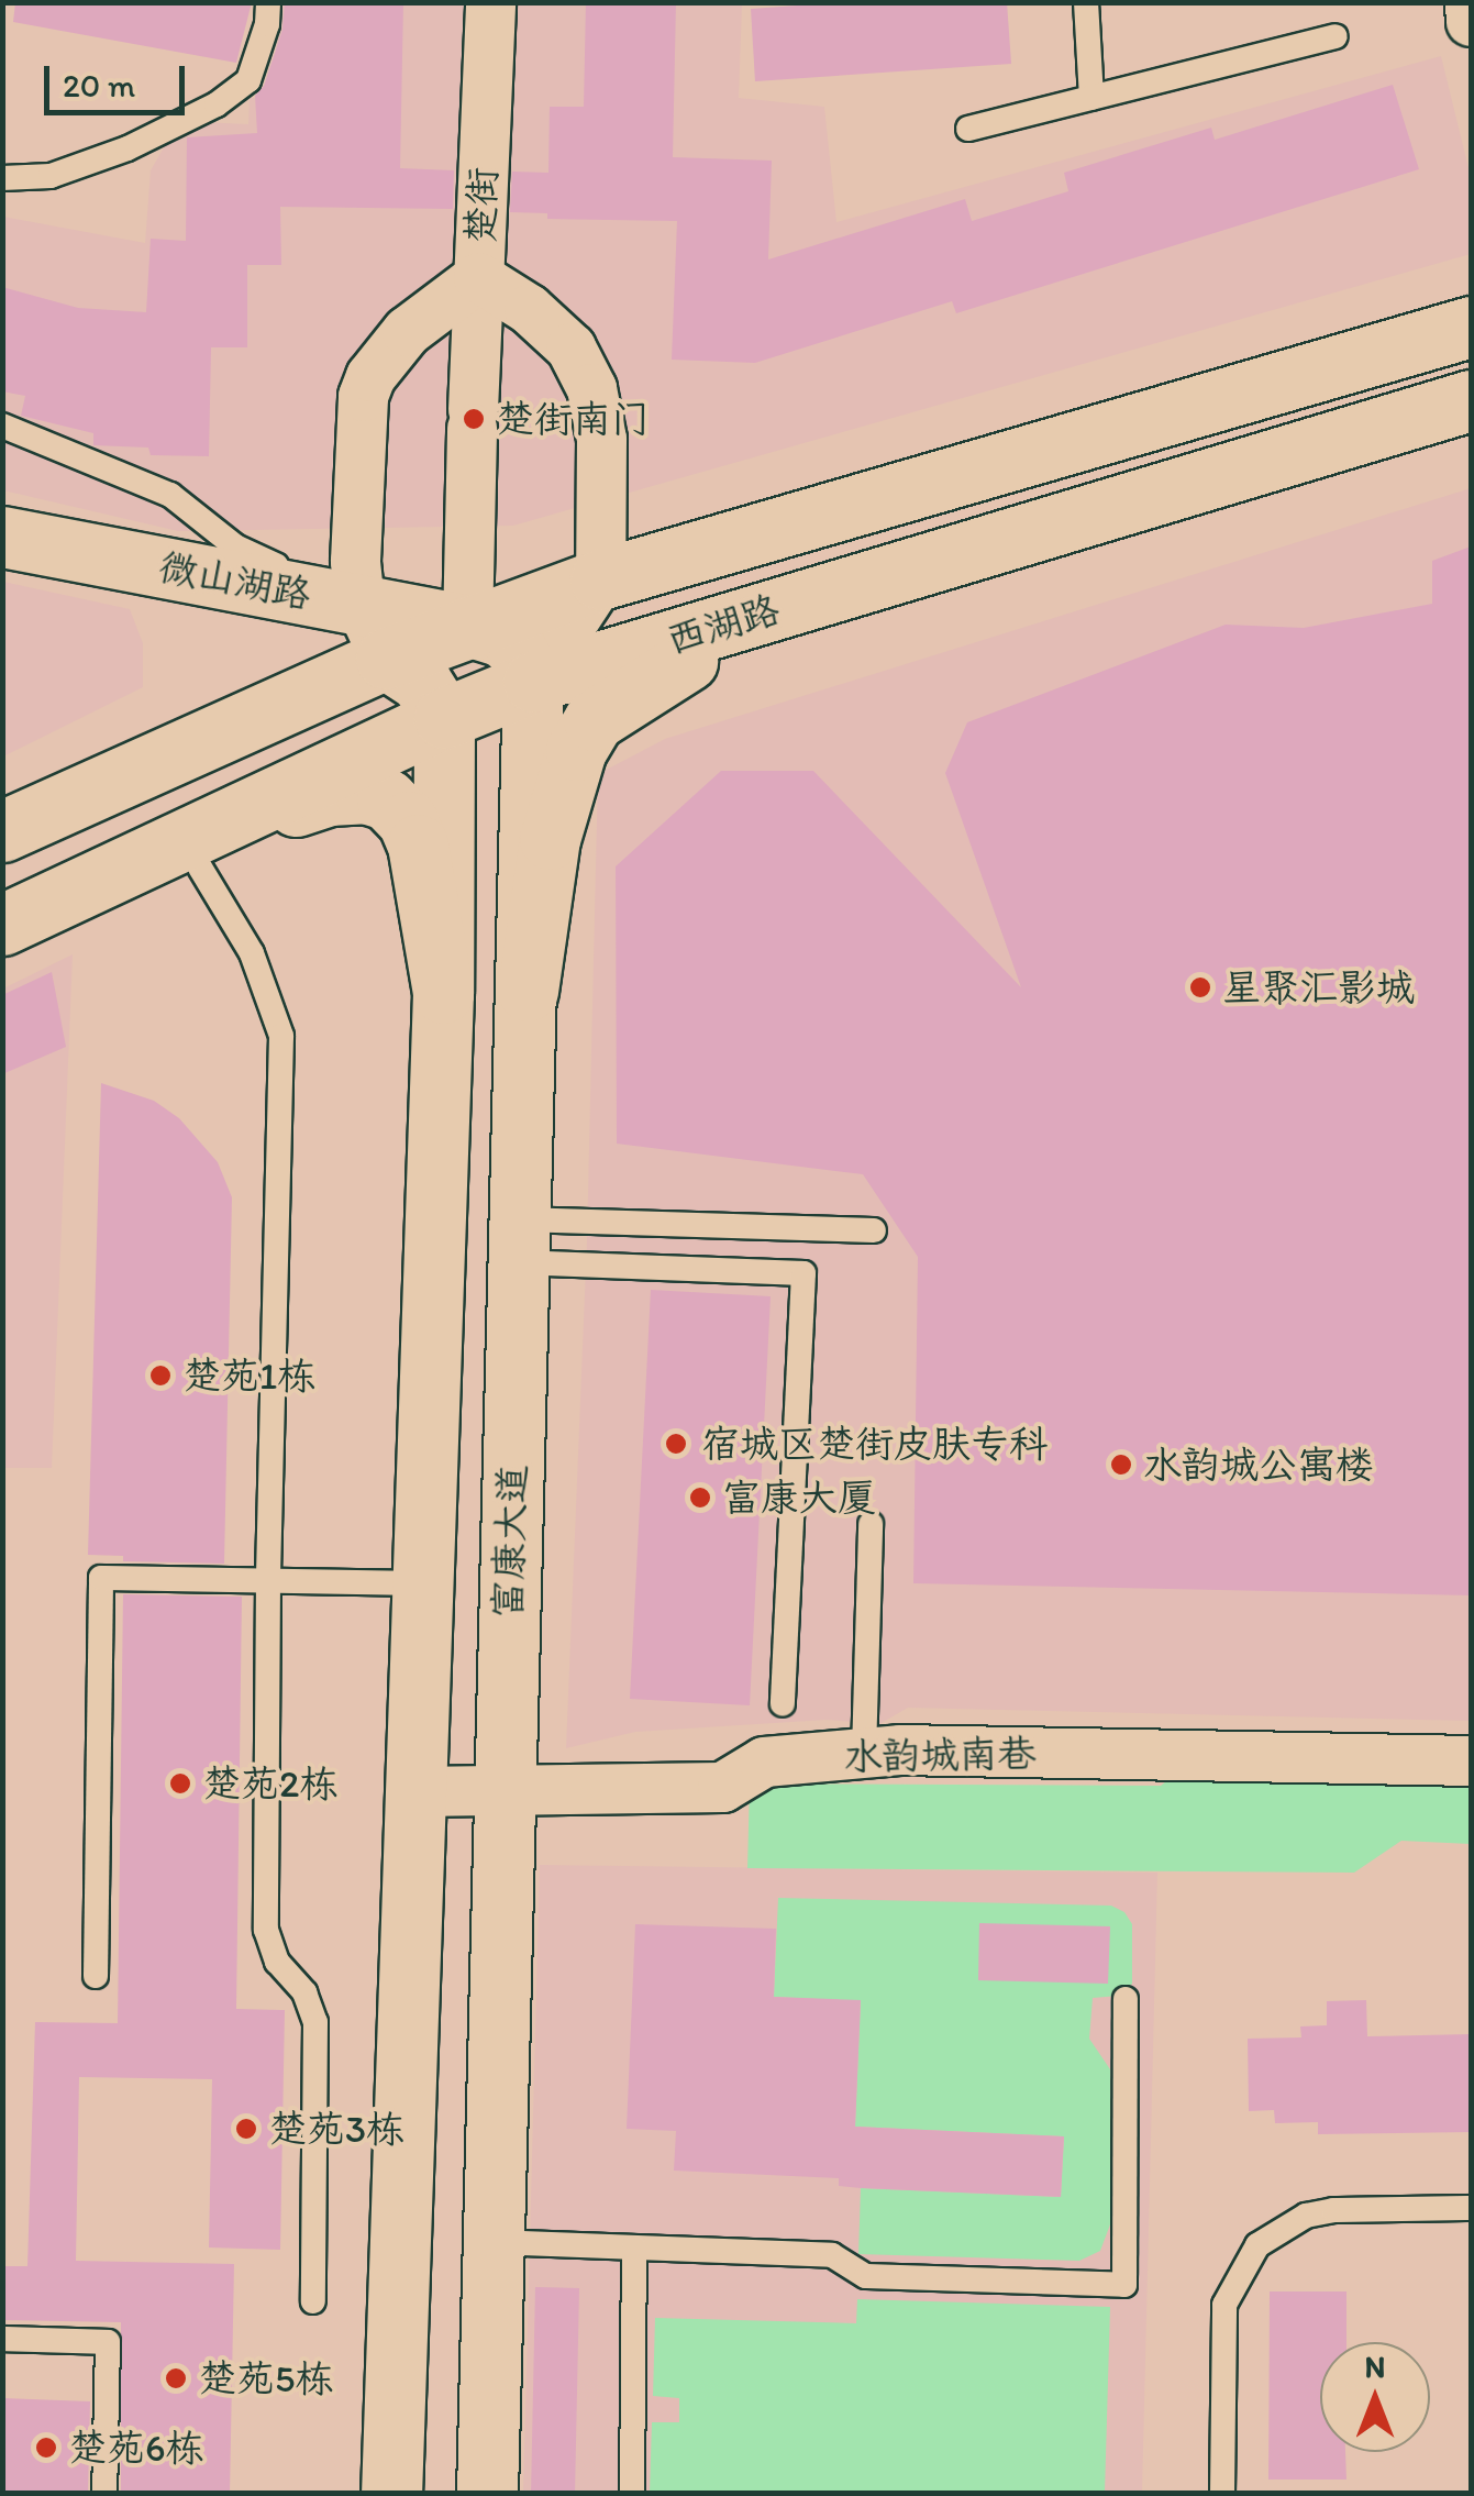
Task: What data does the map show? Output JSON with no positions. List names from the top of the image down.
{
  "streets": {
    "street": [
      "楚街",
      "微山湖路",
      "西湖路",
      "富康大道",
      "水韵城南巷"
    ]
  },
  "crossings": [
    ["楚街", "微山湖路"],
    ["楚街", "西湖路"],
    ["微山湖路", "西湖路"],
    ["西湖路", "富康大道"],
    ["富康大道", "水韵城南巷"]
  ],
  "places": [
    "楚街南门",
    "星聚汇影城",
    "楚苑1栋",
    "宿城区楚街皮肤专科",
    "水韵城公寓楼",
    "富康大厦",
    "楚苑2栋",
    "楚苑3栋",
    "楚苑5栋",
    "楚苑6栋"
  ],
  "scale_bar": "20 m",
  "north": "top"
}
